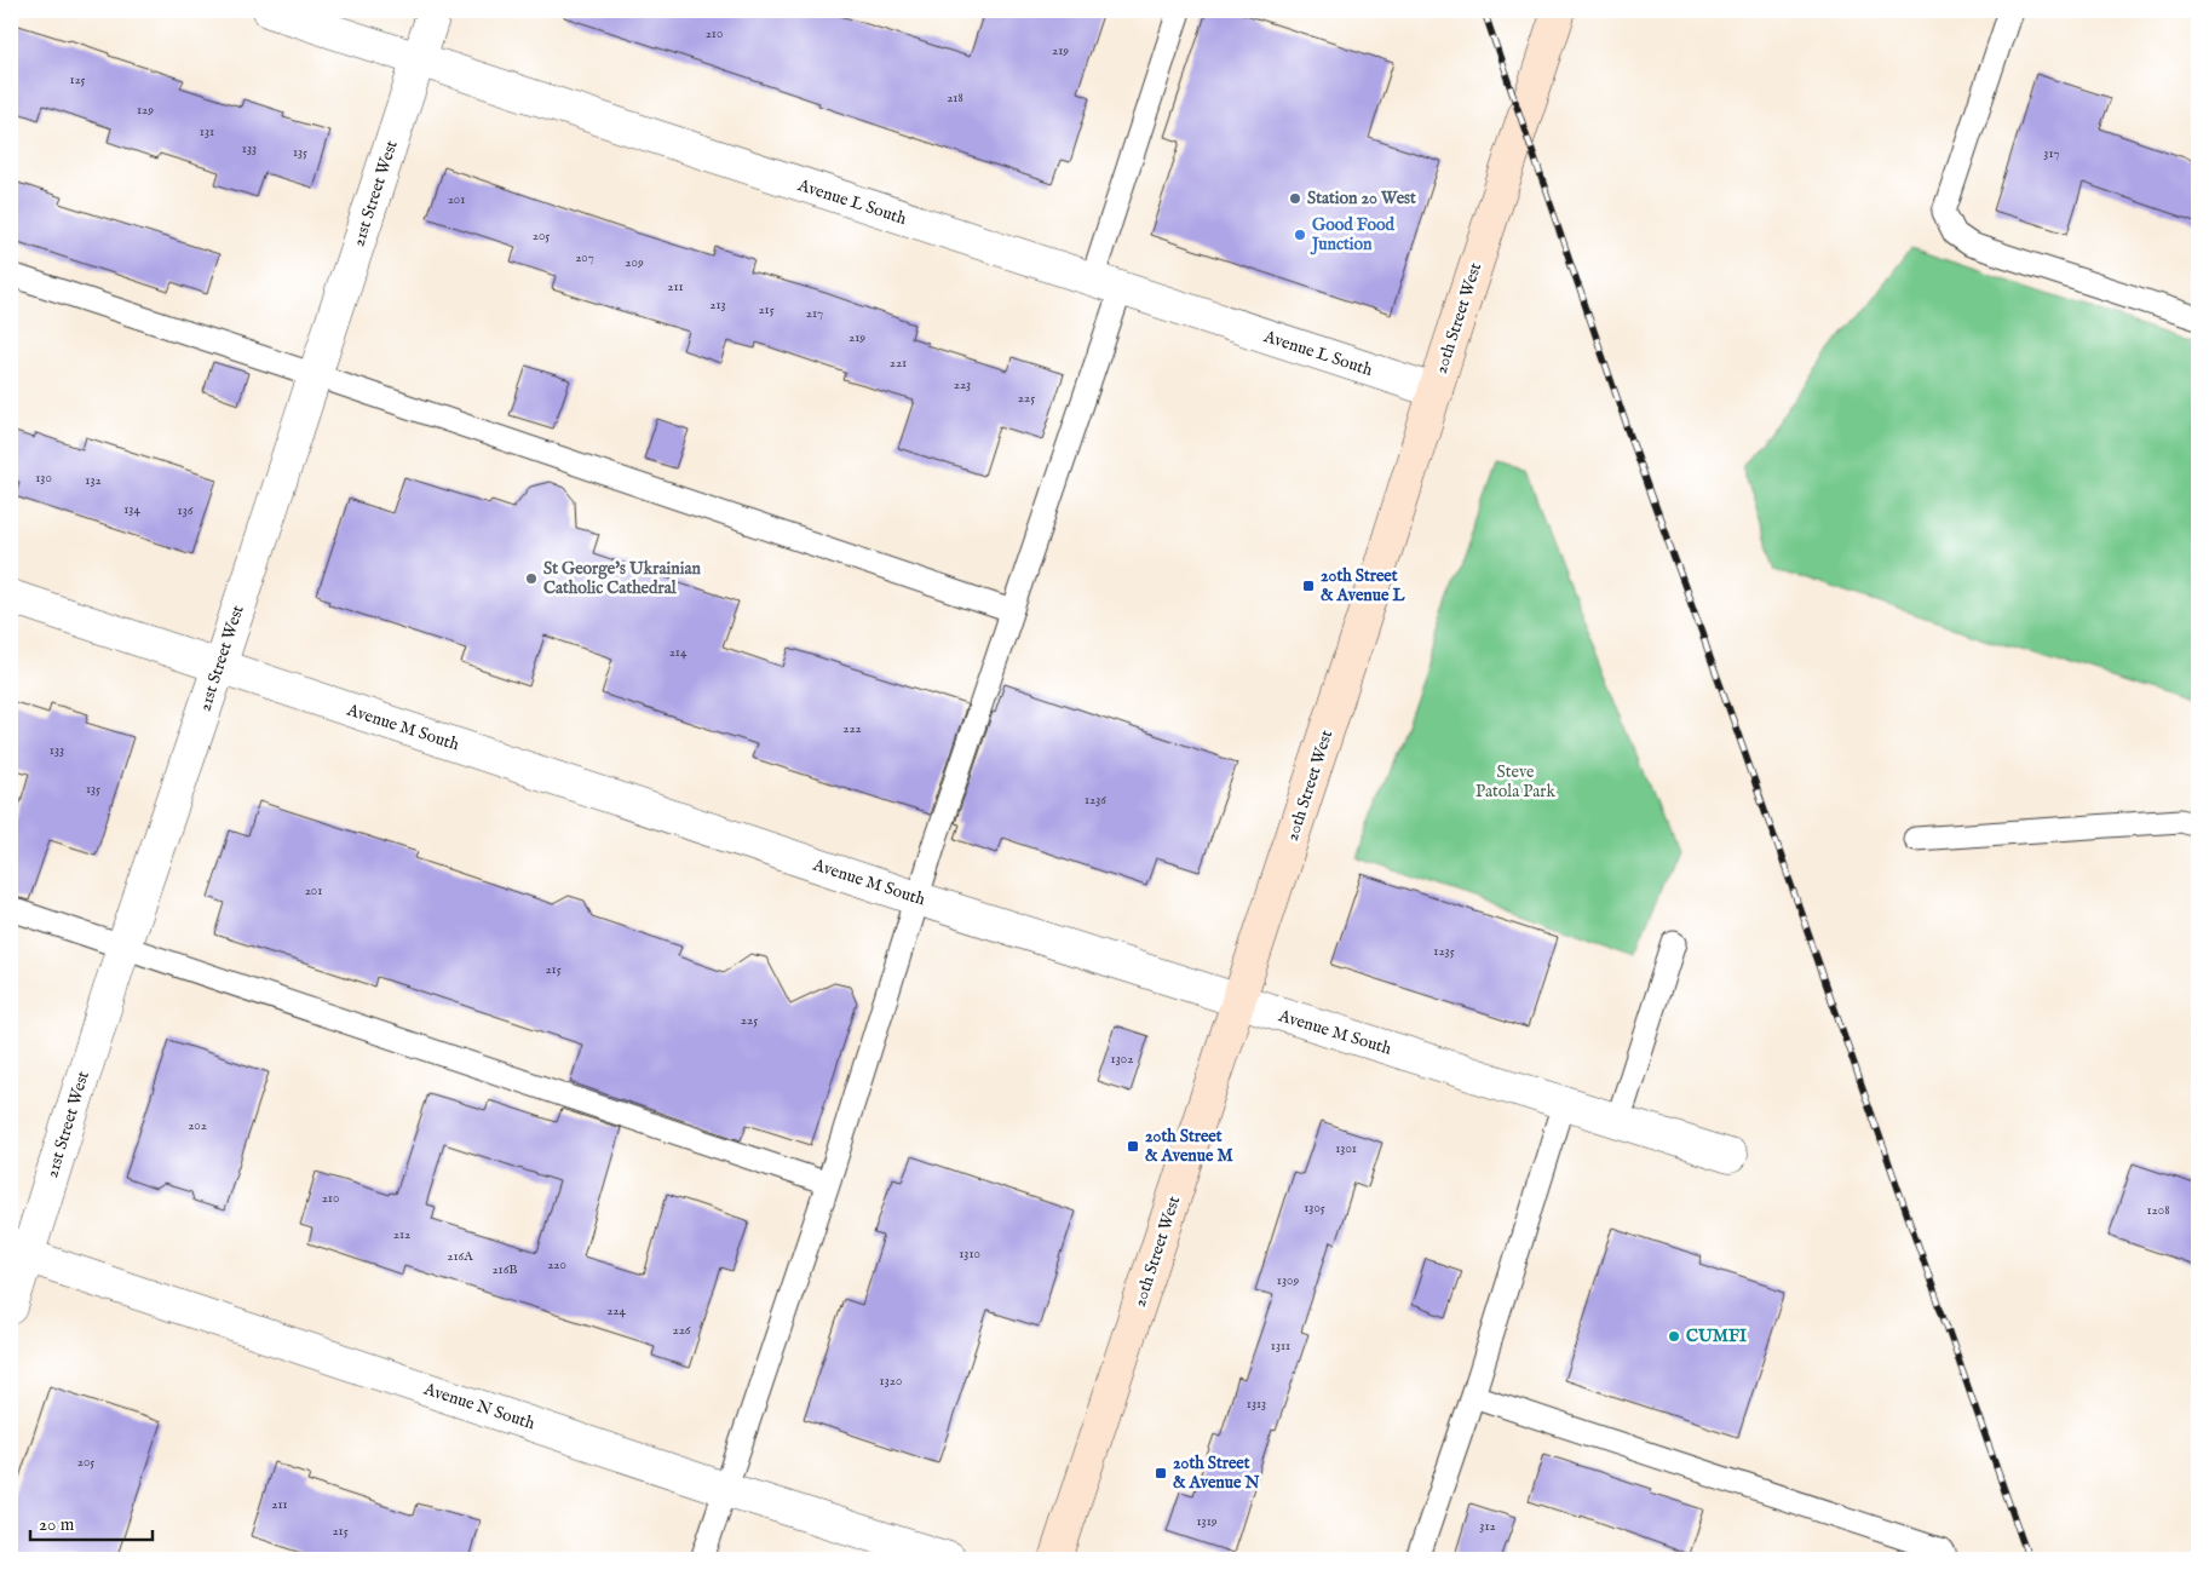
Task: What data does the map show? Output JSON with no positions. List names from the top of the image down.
{
  "streets": {
    "main road": ["20th Street West"],
    "street": [
      "21st Street West",
      "Avenue L South",
      "Avenue M South",
      "Avenue N South"
    ]
  },
  "crossings": [
    ["21st Street West", "Avenue L South"],
    ["21st Street West", "Avenue M South"],
    ["21st Street West", "Avenue N South"],
    ["Avenue L South", "20th Street West"],
    ["20th Street West", "Avenue M South"]
  ],
  "parks": ["Steve Patola Park"],
  "places": {
    "other": [
      "Station 20 West",
      "Good Food Junction",
      "St George's Ukrainian Catholic Cathedral",
      "CUMFI"
    ],
    "transit": ["20th Street & Avenue L", "20th Street & Avenue M", "20th Street & Avenue N"]
  },
  "house_numbers": [
    "210",
    "219",
    "125",
    "218",
    "129",
    "131",
    "133",
    "135",
    "317",
    "201",
    "205",
    "207",
    "209",
    "211",
    "213",
    "215",
    "217",
    "219",
    "221",
    "223",
    "225",
    "130",
    "132",
    "134",
    "136",
    "214",
    "222",
    "133",
    "135",
    "1236",
    "201",
    "1235",
    "215",
    "225",
    "1302",
    "202",
    "1301",
    "210",
    "1305",
    "1208",
    "212",
    "1310",
    "216A",
    "220",
    "216B",
    "1309",
    "224",
    "226",
    "1311",
    "1320",
    "1313",
    "205",
    "211",
    "1319",
    "312",
    "215"
  ],
  "scale_bar": "20 m"
}
